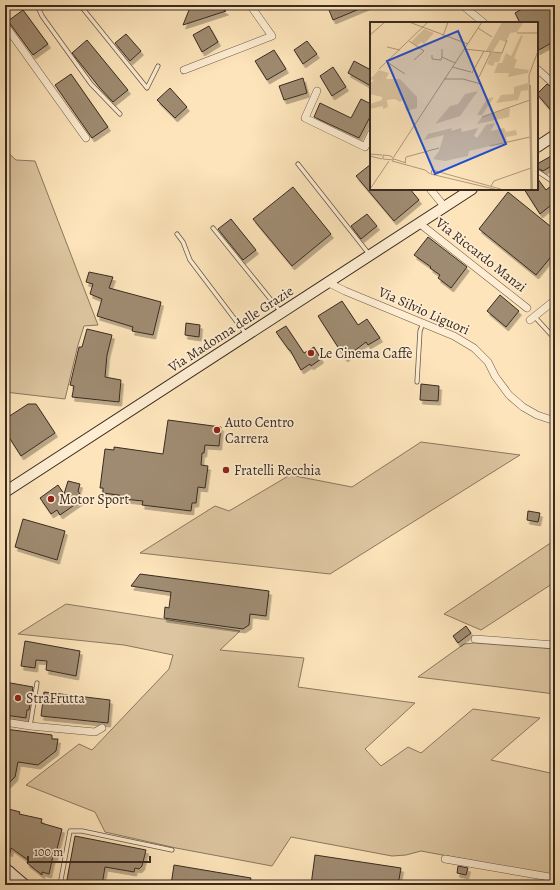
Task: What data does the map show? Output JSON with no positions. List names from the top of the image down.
{
  "streets": {
    "street": ["Via Riccardo Manzi", "Via Silvio Liguori", "Via Madonna delle Grazie"]
  },
  "crossings": [
    ["Via Riccardo Manzi", "Via Madonna delle Grazie"],
    ["Via Silvio Liguori", "Via Madonna delle Grazie"]
  ],
  "places": [
    "Le Cinema Caffè",
    "Auto Centro Carrera",
    "Fratelli Recchia",
    "Motor Sport",
    "StraFrutta"
  ],
  "scale_bar": "100 m"
}
